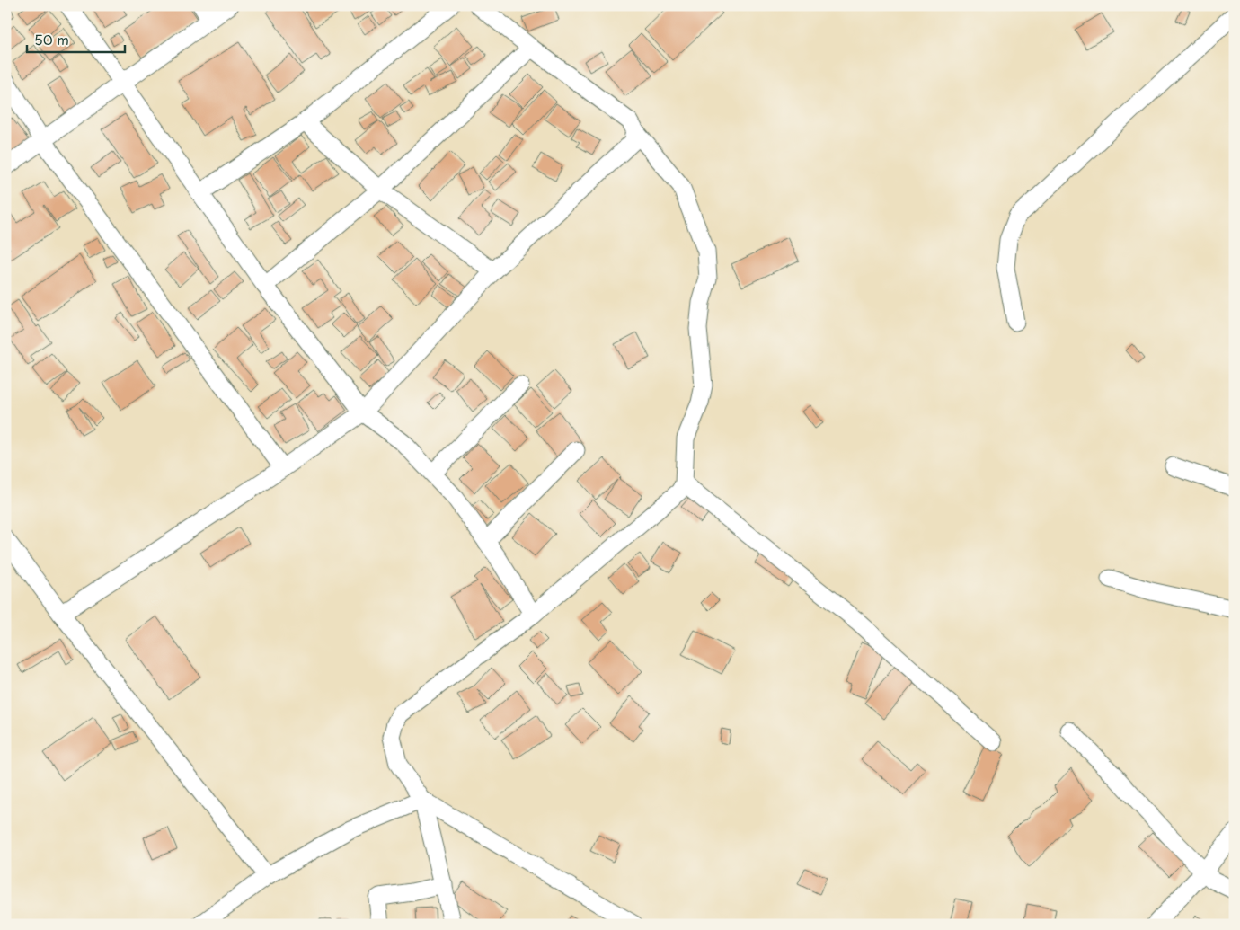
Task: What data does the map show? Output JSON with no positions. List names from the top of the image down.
{
  "scale_bar": "50 m"
}
